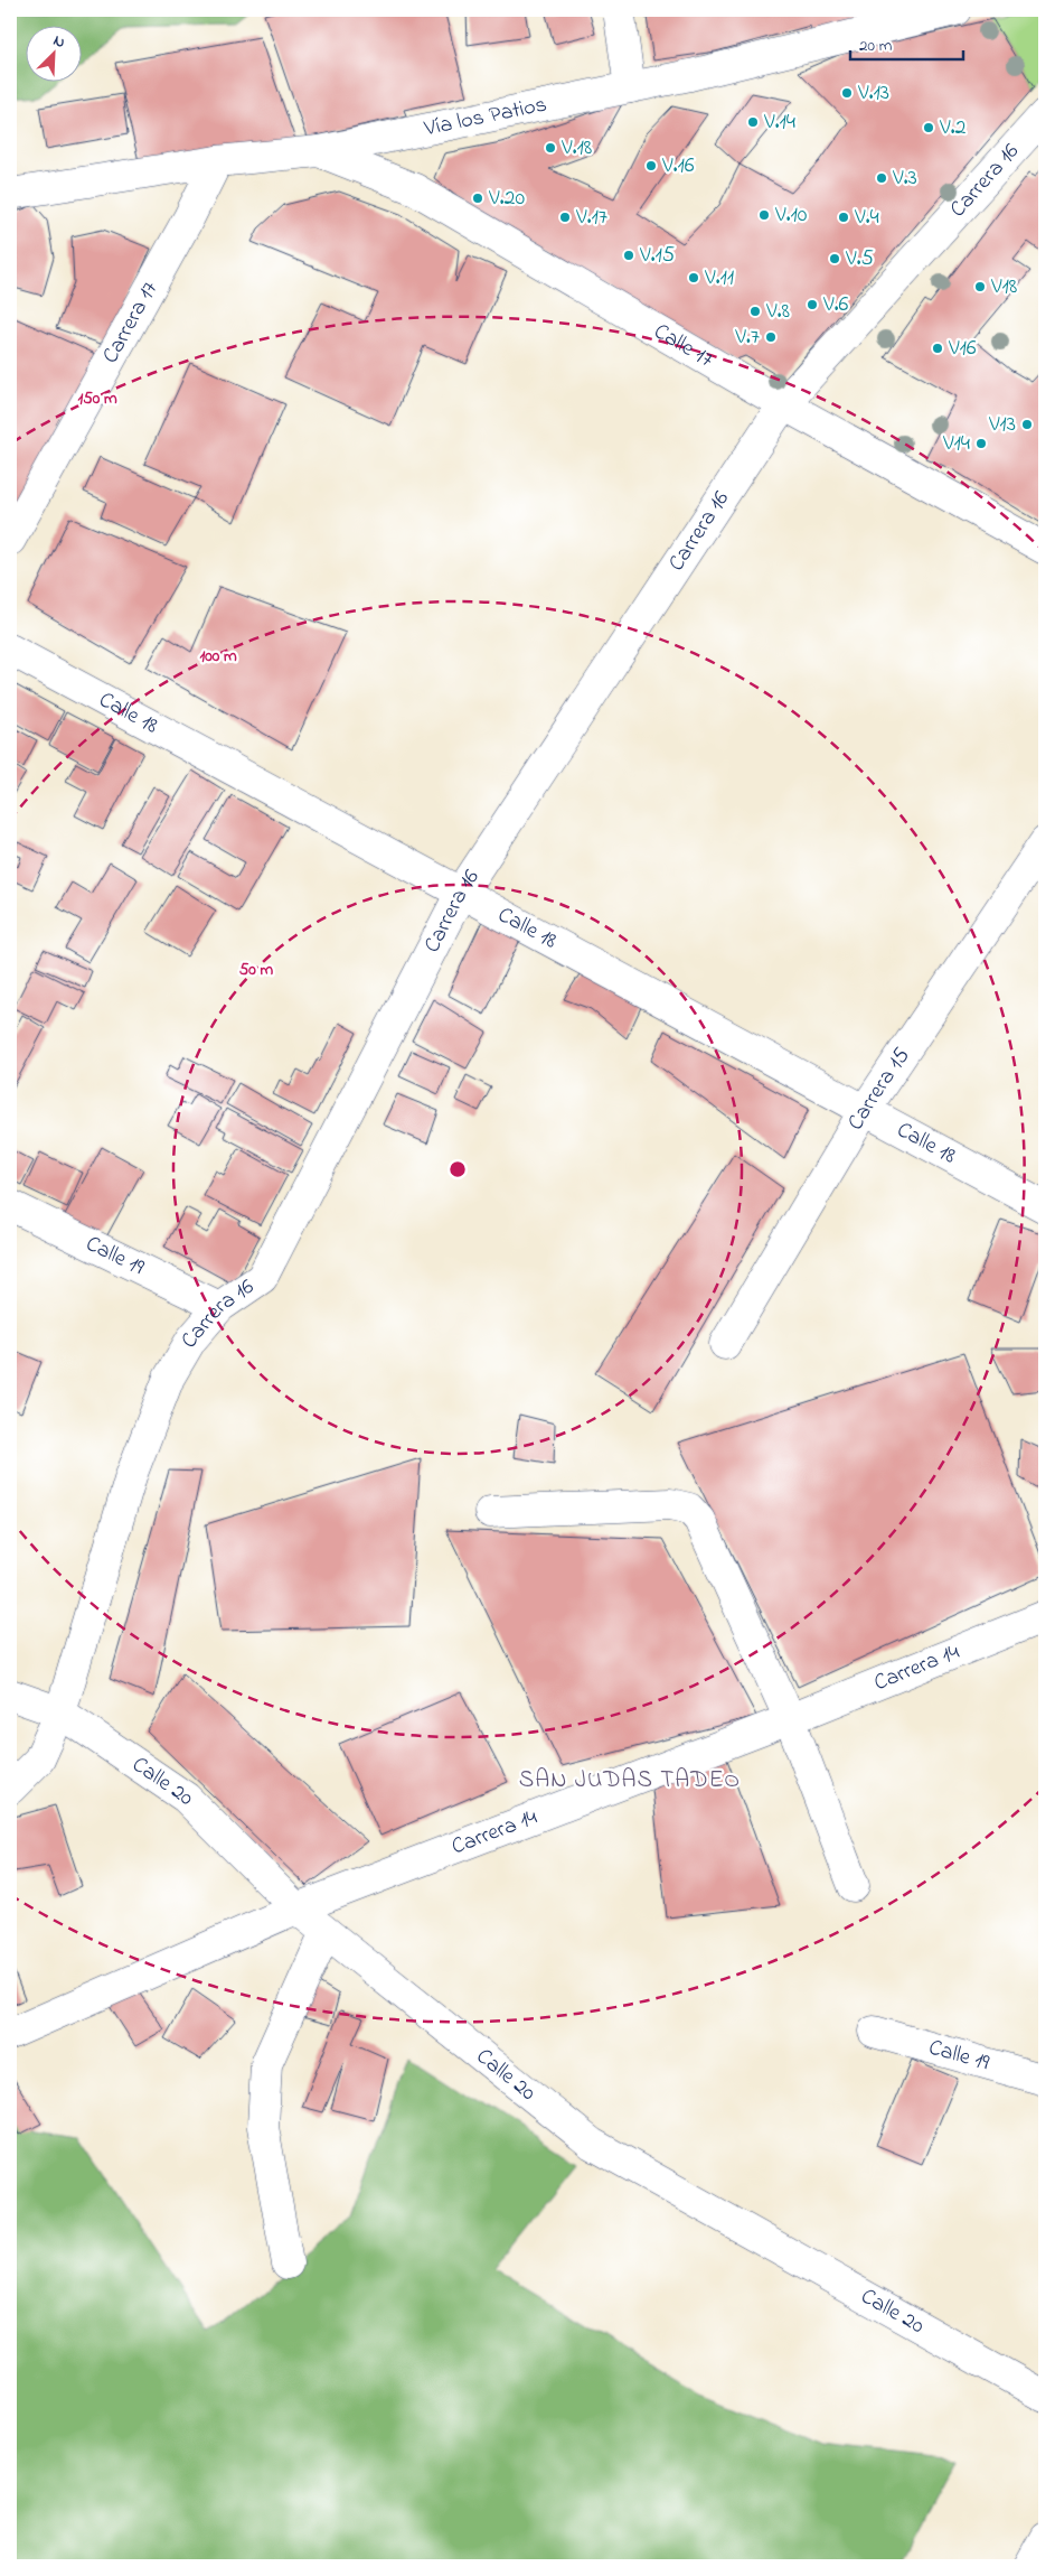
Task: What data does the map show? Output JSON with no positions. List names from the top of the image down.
{
  "streets": {
    "street": [
      "Vía los Patios",
      "Carrera 16",
      "Carrera 17",
      "Calle 17",
      "Calle 18",
      "Carrera 15",
      "Calle 19",
      "Carrera 14",
      "Calle 20"
    ]
  },
  "crossings": [
    ["Vía los Patios", "Carrera 17"],
    ["Vía los Patios", "Calle 17"],
    ["Carrera 16", "Calle 17"],
    ["Carrera 16", "Calle 18"],
    ["Carrera 16", "Calle 19"],
    ["Carrera 16", "Calle 20"],
    ["Calle 18", "Carrera 15"],
    ["Carrera 14", "Calle 20"]
  ],
  "districts": ["SAN JUDAS TADEO"],
  "places": [
    "V.13",
    "V.14",
    "V.2",
    "V.18",
    "V.16",
    "V.3",
    "V.20",
    "V.10",
    "V.17",
    "V.4",
    "V.15",
    "V.5",
    "V.11",
    "V18",
    "V.6",
    "V.8",
    "V.7",
    "V16",
    "V13",
    "V14"
  ],
  "scale_bar": "20 m",
  "north": "top right",
  "rings": ["150 m", "100 m", "50 m"]
}
